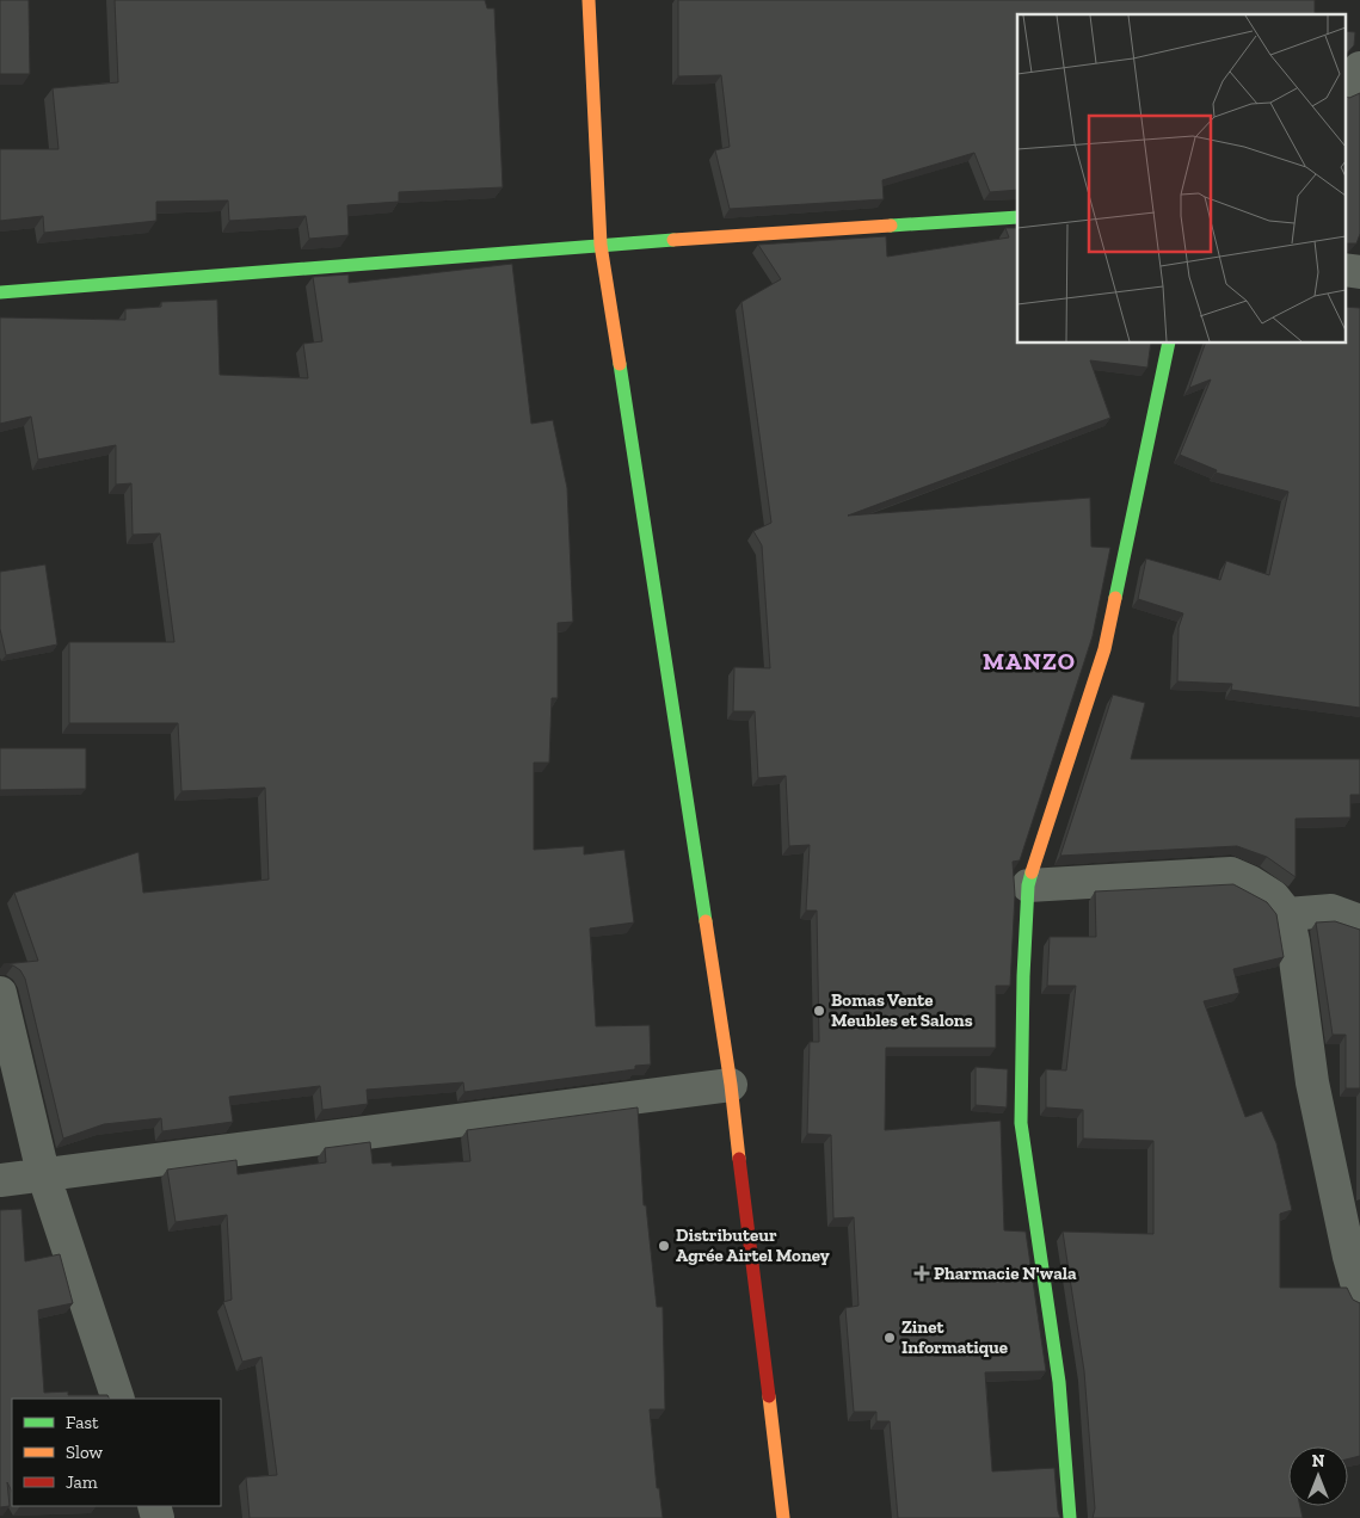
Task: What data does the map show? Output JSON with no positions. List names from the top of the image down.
{
  "districts": ["MANZO"],
  "places": {
    "other": ["Bomas Vente Meubles et Salons", "Distributeur Agrée Airtel Money", "Zinet Informatique"],
    "health": ["Pharmacie N'wala"]
  },
  "legend": ["Fast", "Slow", "Jam"],
  "north": "top"
}
